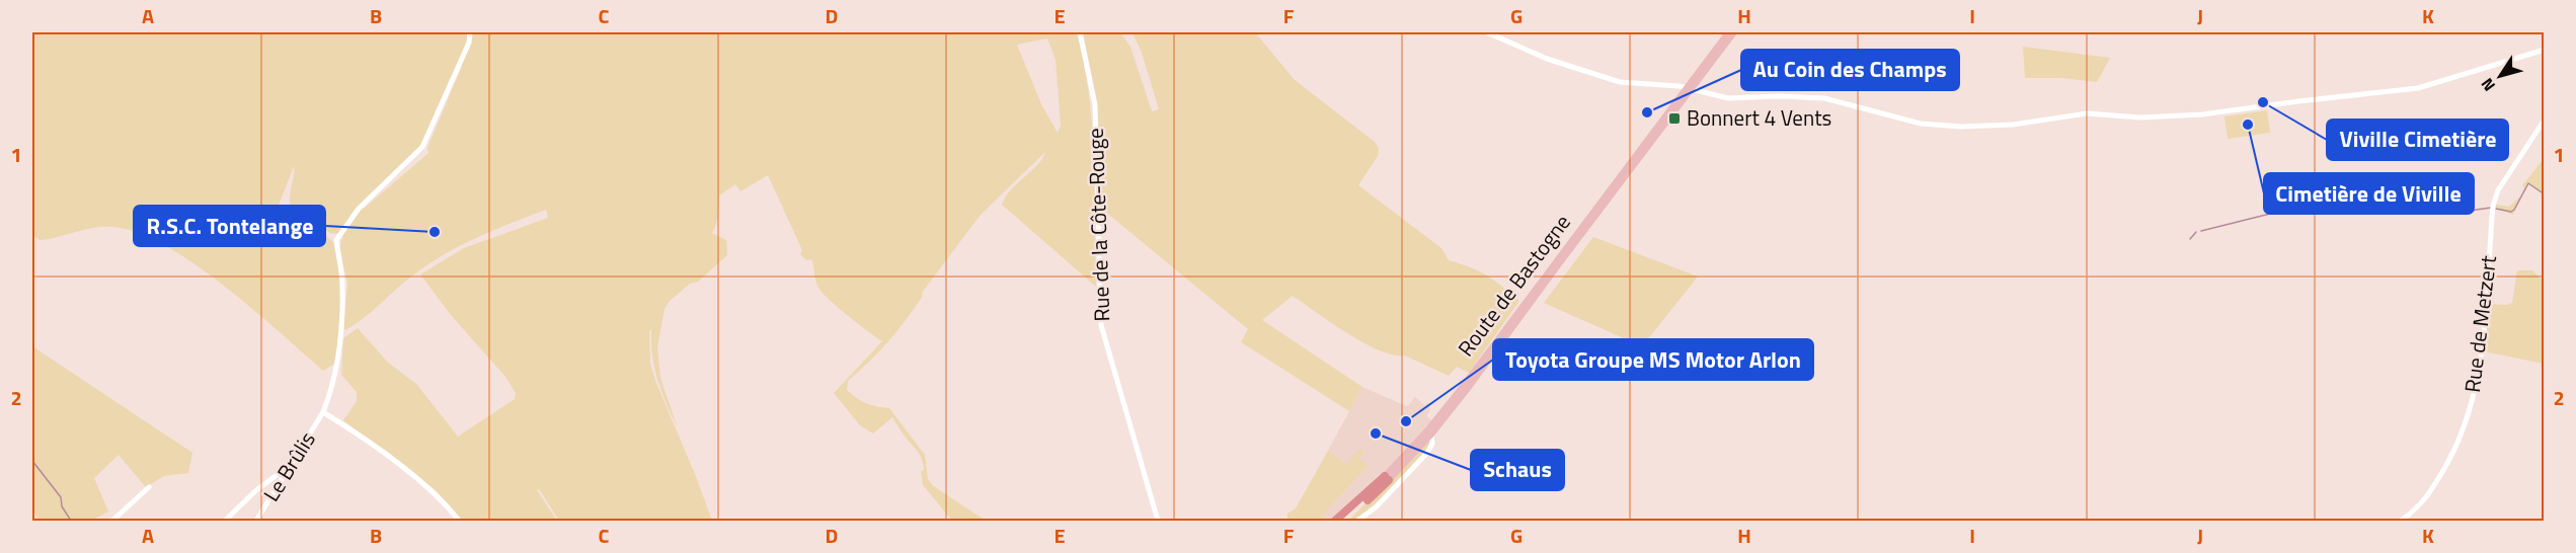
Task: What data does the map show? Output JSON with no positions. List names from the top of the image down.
{
  "streets": {
    "highway": ["Route de Bastogne"],
    "street": ["Rue de la Côte-Rouge", "Rue de Metzert", "Le Brûlis"]
  },
  "places": {
    "other": [
      "Viville Cimetière",
      "Au Coin des Champs",
      "Cimetière de Viville",
      "R.S.C. Tontelange",
      "Toyota Groupe MS Motor Arlon",
      "Schaus"
    ],
    "transit": ["Bonnert 4 Vents"]
  },
  "north": "bottom left",
  "grid": {
    "columns": [
      "A",
      "B",
      "C",
      "D",
      "E",
      "F",
      "G",
      "H",
      "I",
      "J",
      "K"
    ],
    "rows": ["1", "2"]
  }
}
